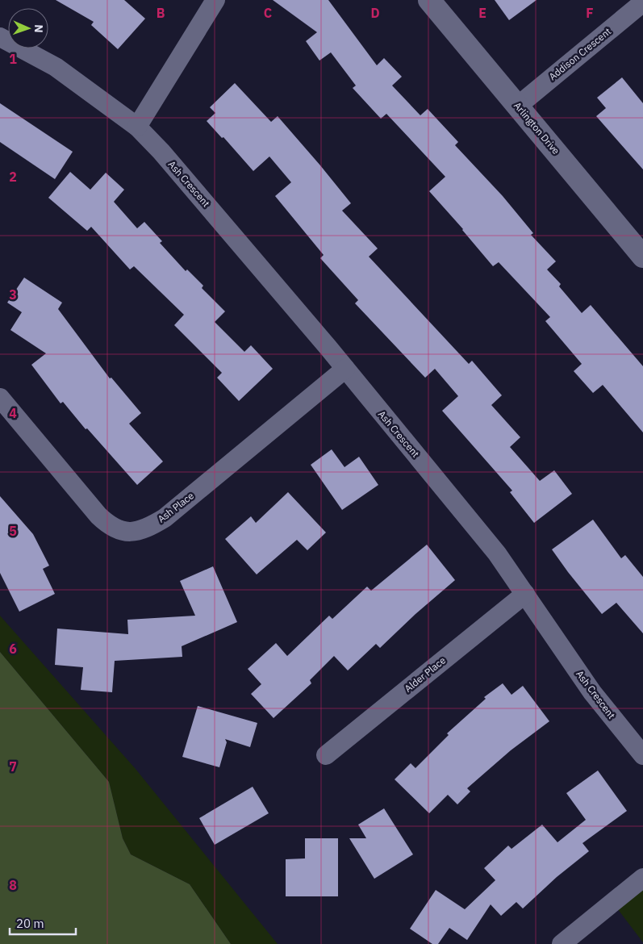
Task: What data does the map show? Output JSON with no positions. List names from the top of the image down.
{
  "streets": {
    "street": [
      "Addison Crescent",
      "Arlington Drive",
      "Ash Crescent",
      "Ash Place",
      "Alder Place"
    ]
  },
  "crossings": [
    ["Addison Crescent", "Arlington Drive"],
    ["Ash Crescent", "Ash Place"],
    ["Ash Crescent", "Alder Place"]
  ],
  "scale_bar": "20 m",
  "north": "right",
  "grid": {
    "columns": [
      "B",
      "C",
      "D",
      "E",
      "F"
    ],
    "rows": [
      "1",
      "2",
      "3",
      "4",
      "5",
      "6",
      "7",
      "8"
    ]
  }
}
